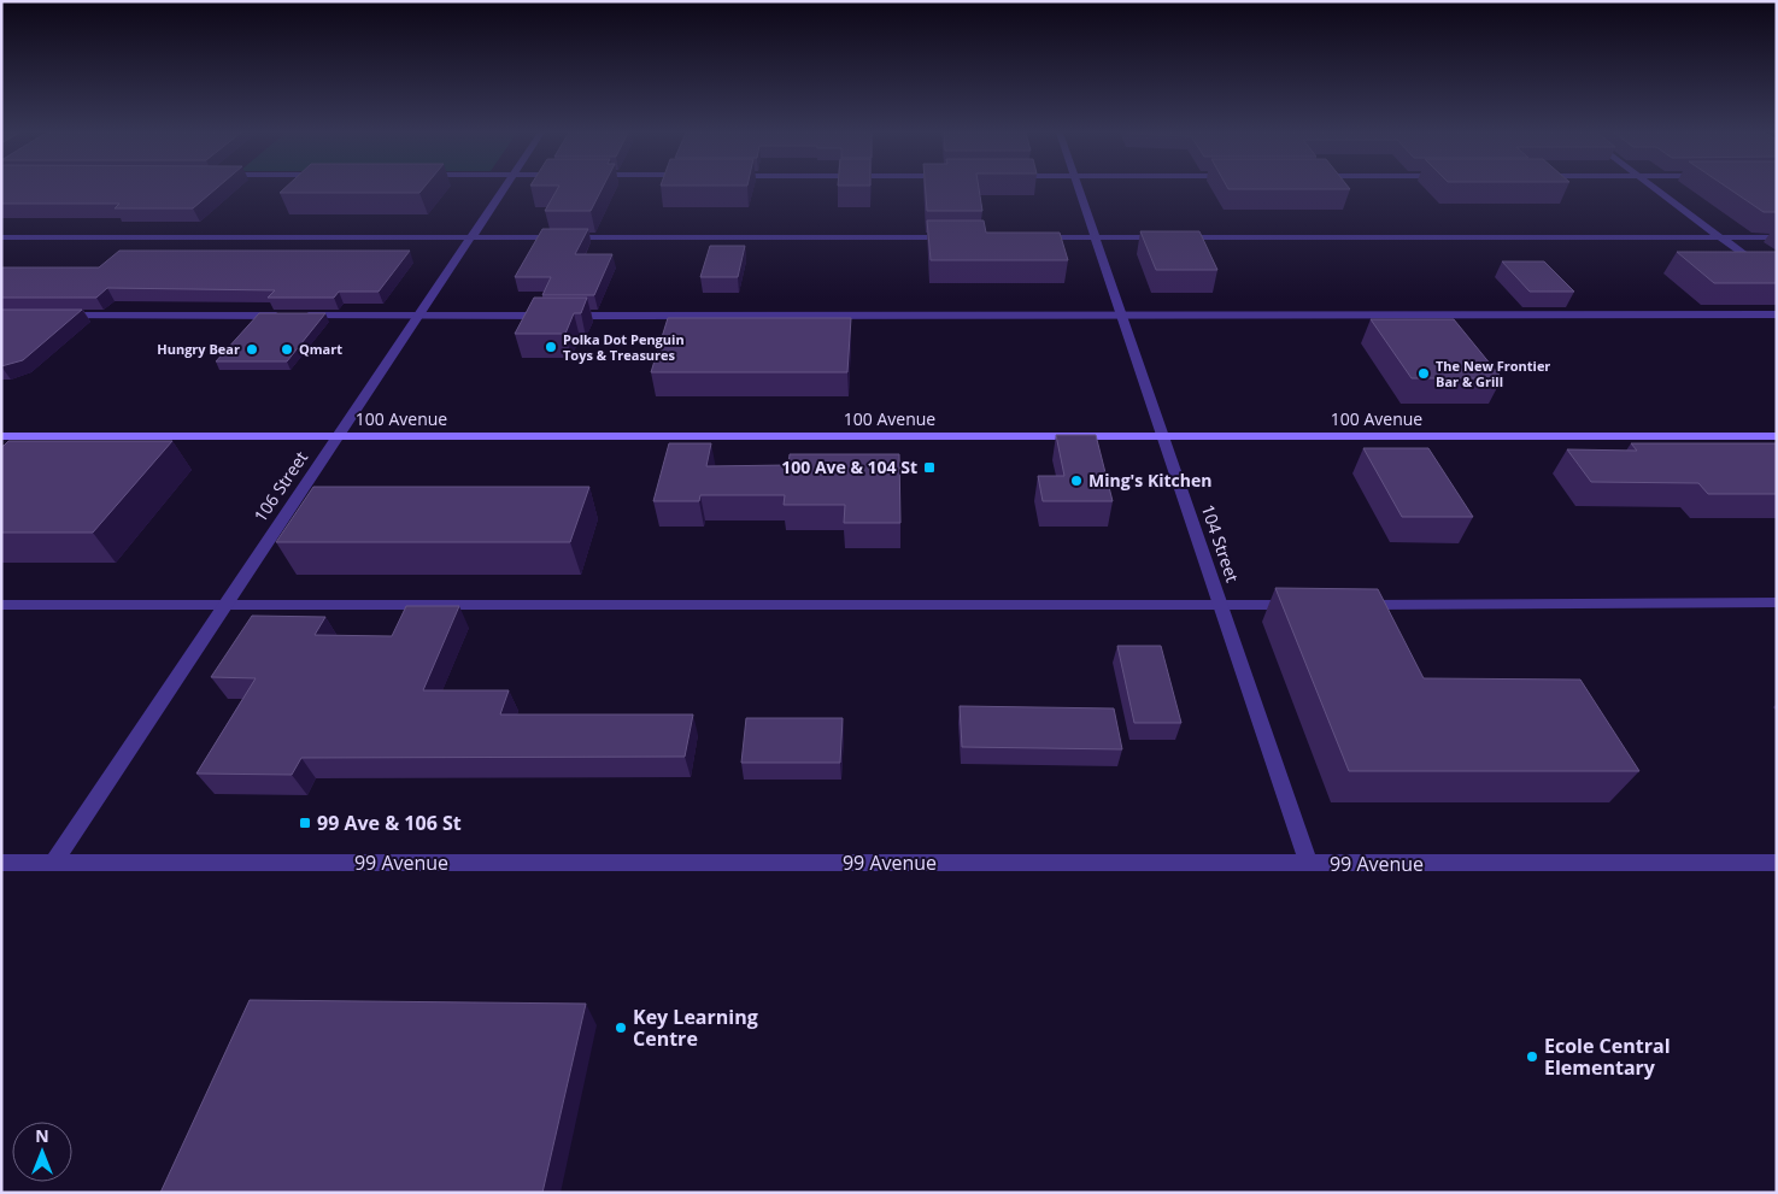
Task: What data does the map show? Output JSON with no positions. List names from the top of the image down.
{
  "streets": {
    "main road": ["100 Avenue"],
    "street": ["106 Street", "104 Street", "99 Avenue"]
  },
  "crossings": [
    ["100 Avenue", "106 Street"],
    ["100 Avenue", "104 Street"],
    ["106 Street", "99 Avenue"],
    ["104 Street", "99 Avenue"]
  ],
  "places": {
    "other": [
      "Polka Dot Penguin Toys & Treasures",
      "Hungry Bear",
      "Qmart",
      "The New Frontier Bar & Grill",
      "Ming's Kitchen",
      "Key Learning Centre",
      "Ecole Central Elementary"
    ],
    "transit": ["100 Ave & 104 St", "99 Ave & 106 St"]
  },
  "north": "top"
}
